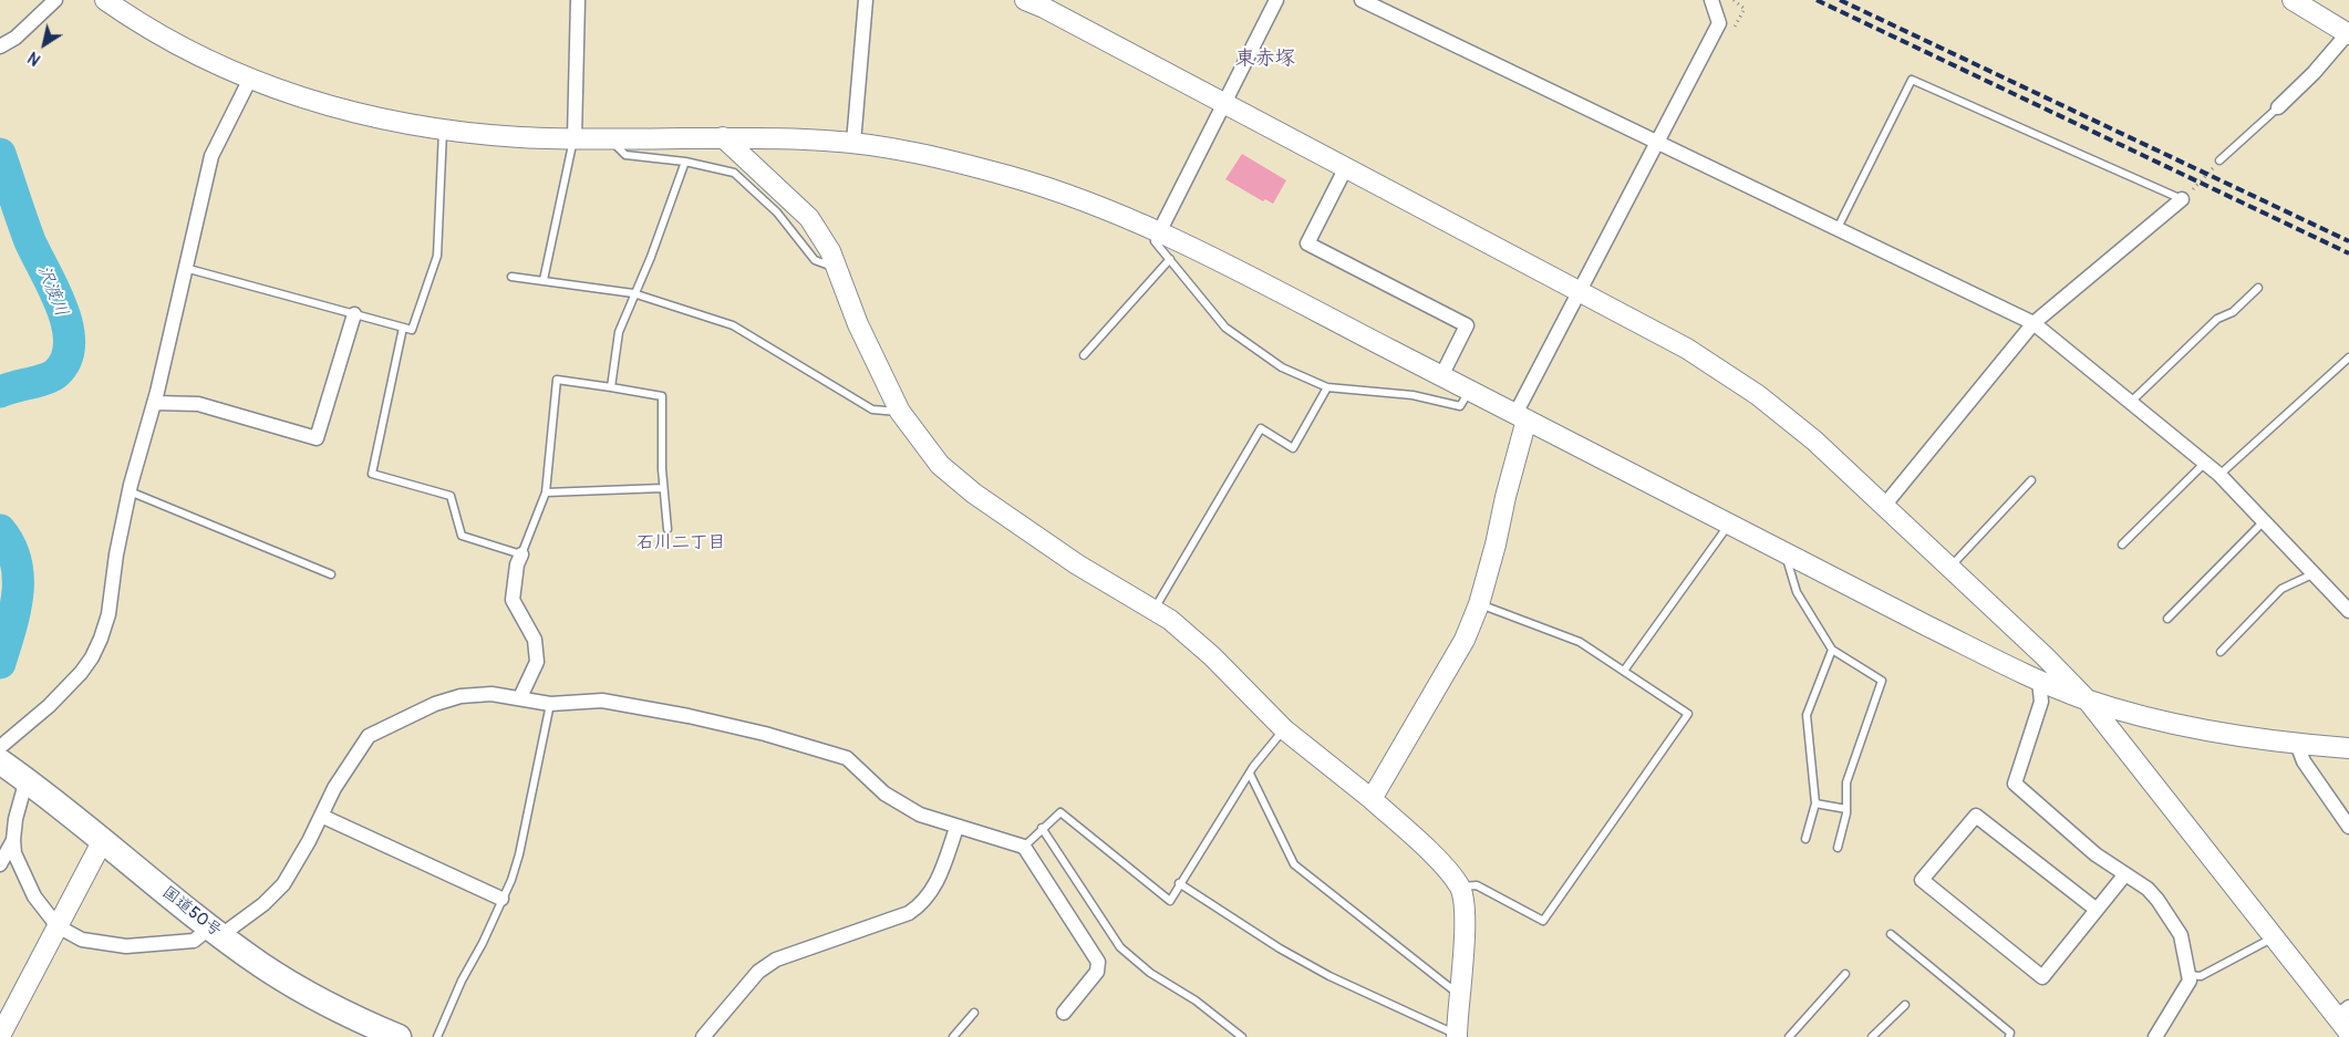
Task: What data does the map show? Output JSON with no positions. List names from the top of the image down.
{
  "streets": {
    "highway": ["国道50号"]
  },
  "districts": ["東赤塚", "石川二丁目"],
  "water": ["沢渡川"],
  "north": "bottom left"
}
